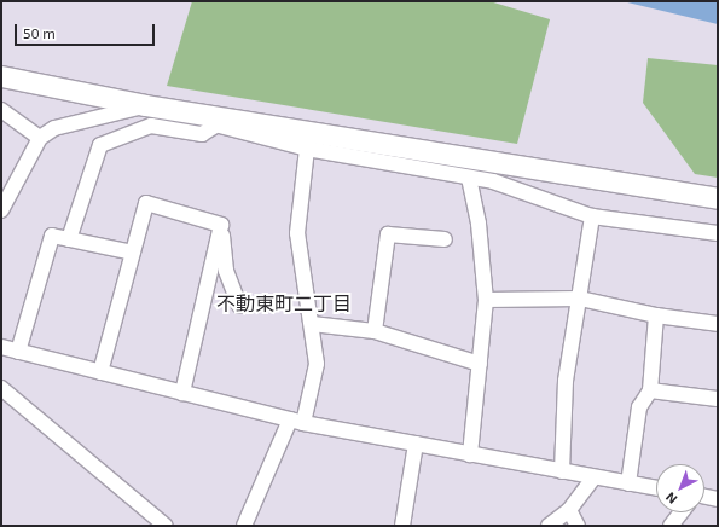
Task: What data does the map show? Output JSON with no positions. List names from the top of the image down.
{
  "districts": ["不動東町二丁目"],
  "scale_bar": "50 m",
  "north": "bottom left"
}
